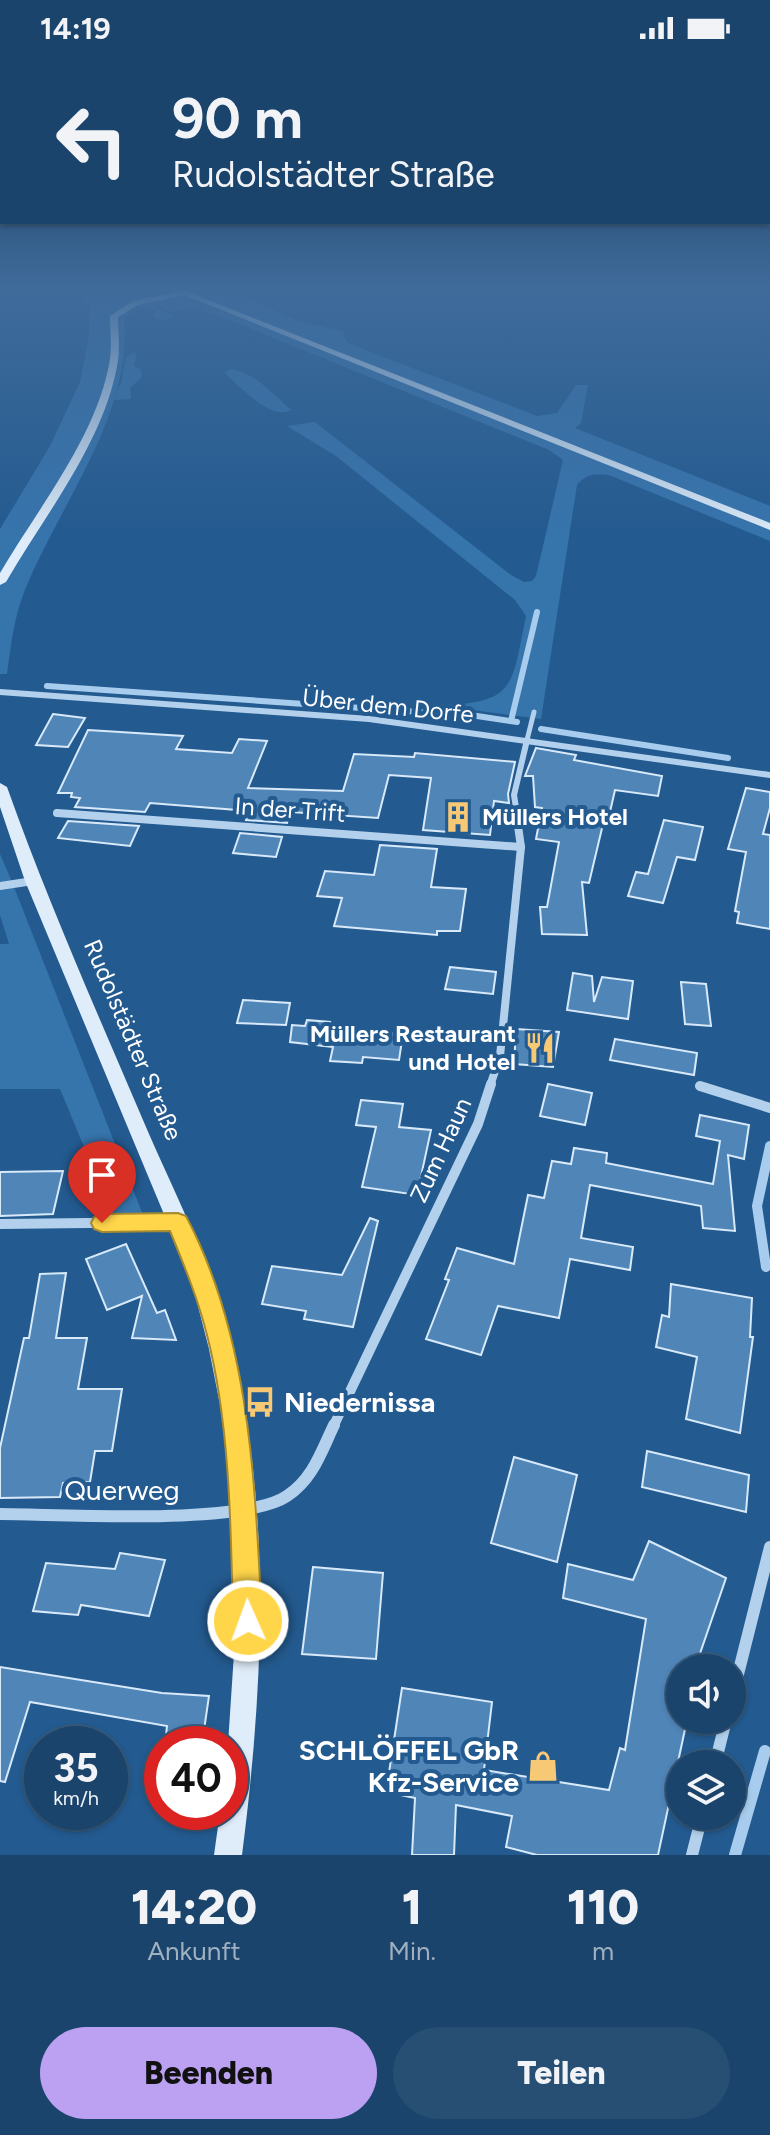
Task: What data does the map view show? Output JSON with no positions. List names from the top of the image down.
{
  "streets": {
    "street": [
      "Über dem Dorfe",
      "In der Trift",
      "Rudolstädter Straße",
      "Zum Haun",
      "Querweg"
    ]
  },
  "crossings": [
    ["Über dem Dorfe", "Zum Haun"],
    ["In der Trift", "Zum Haun"],
    ["Rudolstädter Straße", "Zum Haun"],
    ["Rudolstädter Straße", "Querweg"],
    ["Zum Haun", "Querweg"]
  ],
  "places": {
    "building": ["Müllers Hotel"],
    "restaurant": ["Müllers Restaurant und Hotel"],
    "bus stop": ["Niedernissa"],
    "shop": ["SCHLÖFFEL GbR Kfz-Service"]
  },
  "page": {
    "status": "14:19",
    "turn": ["90 m", "Rudolstädter Straße"],
    "speed": "35 km/h",
    "limit": "40",
    "eta": [
      "14:20",
      "Ankunft",
      "1",
      "Min.",
      "110",
      "m"
    ],
    "buttons": ["Beenden", "Teilen"]
  }
}
